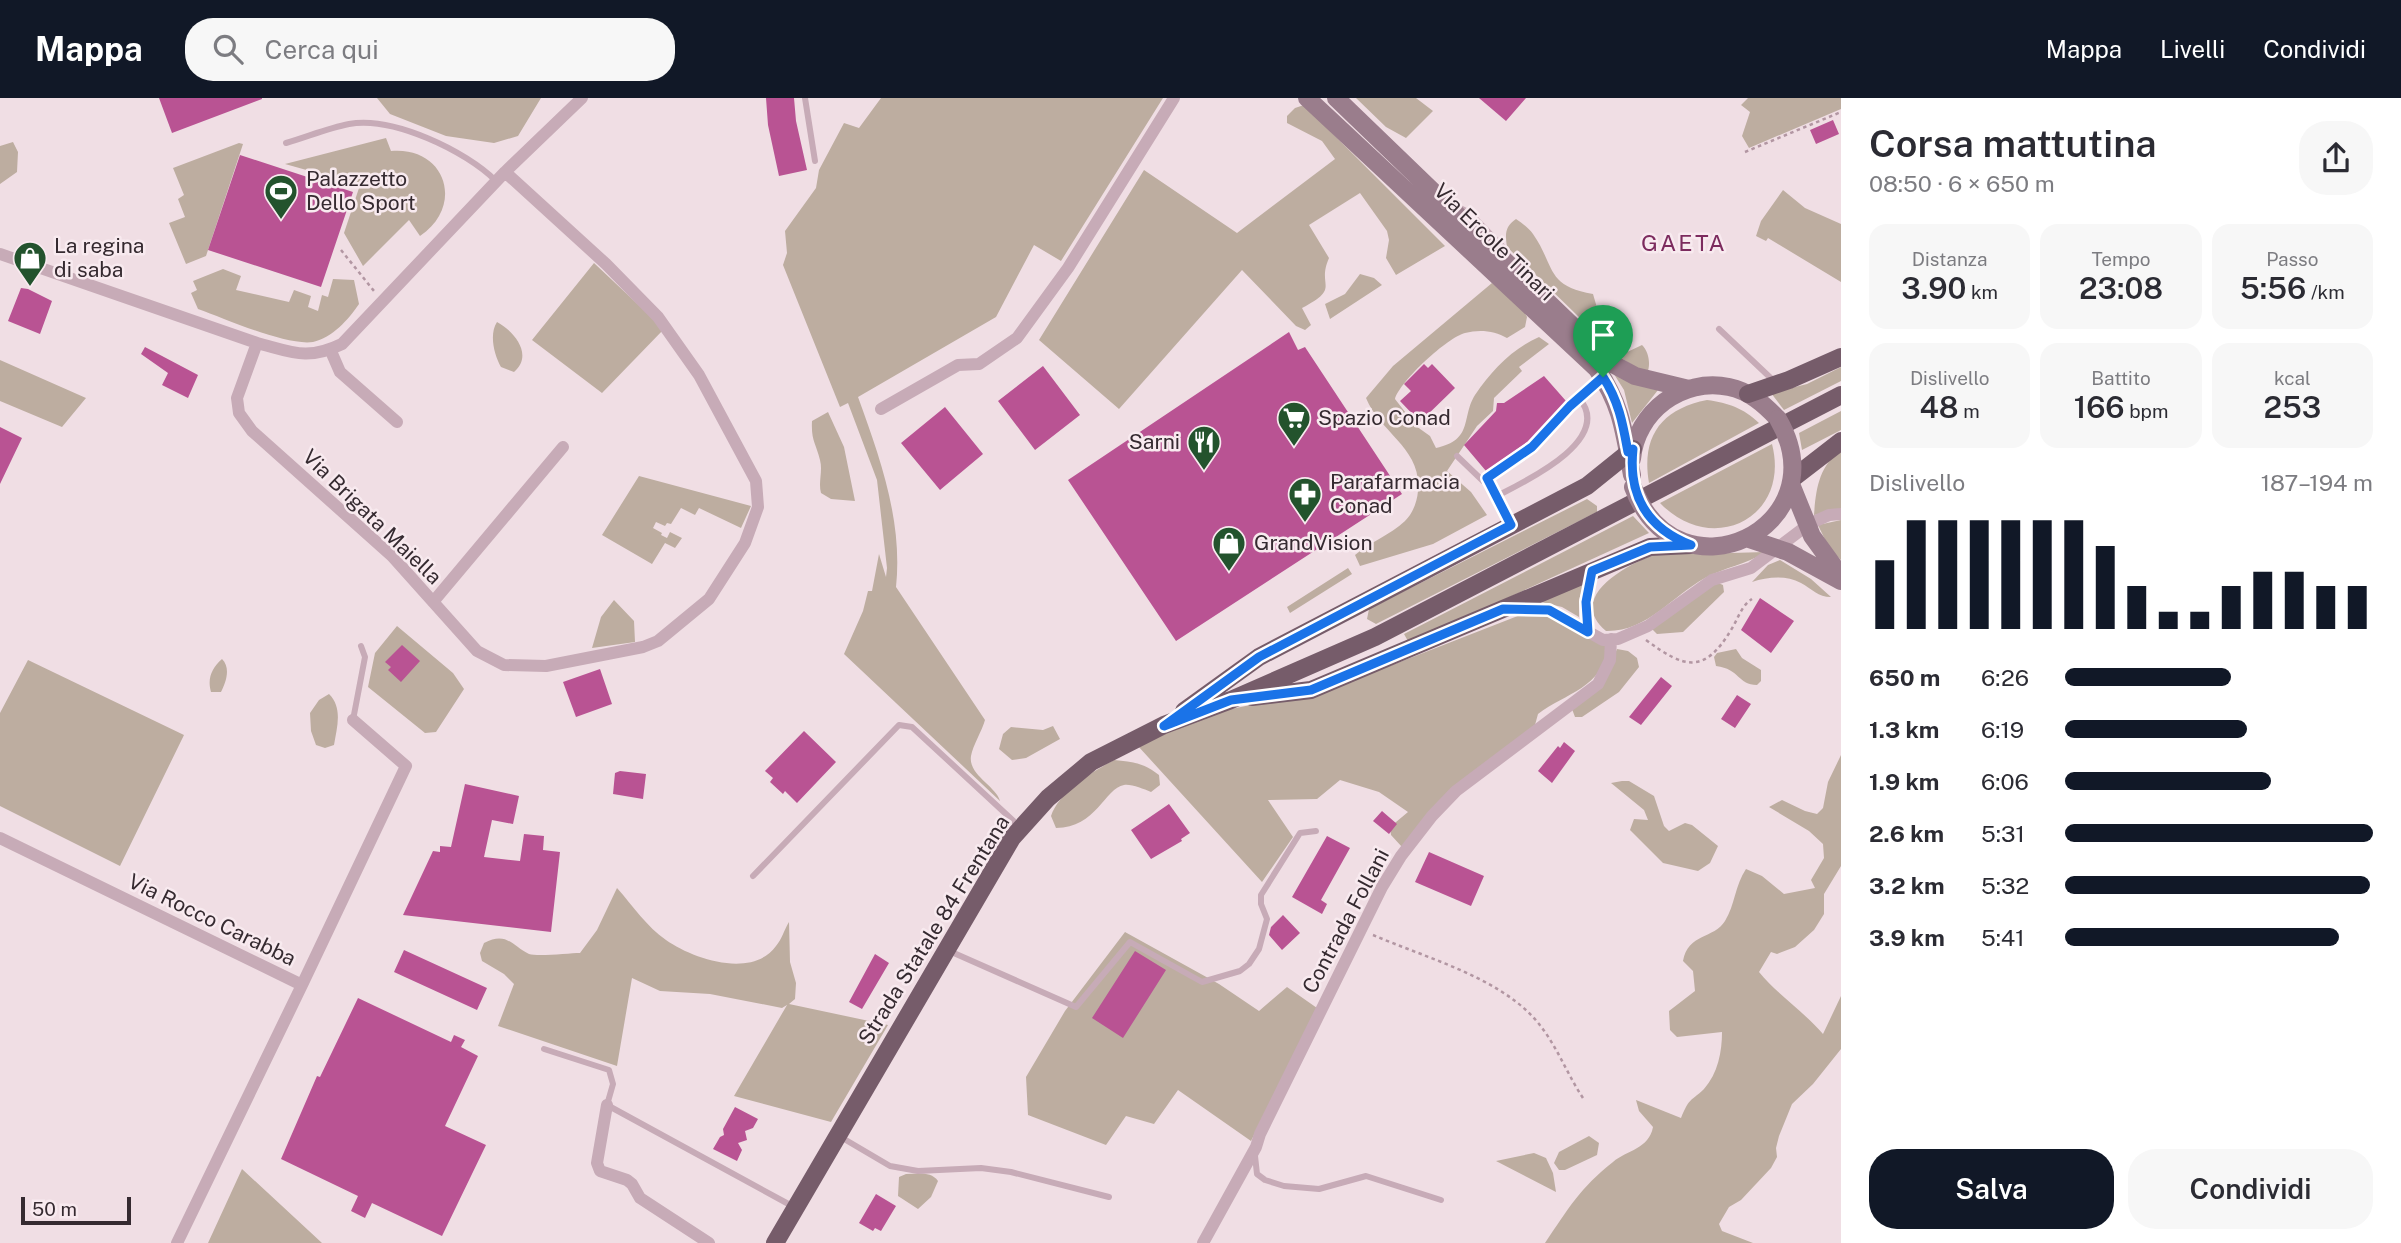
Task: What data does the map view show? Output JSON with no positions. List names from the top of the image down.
{
  "streets": {
    "main road": ["Strada Statale 84 Frentana"],
    "street": [
      "Via Ercole Tinari",
      "Via Brigata Maiella",
      "Via Rocco Carabba",
      "Contrada Follani"
    ]
  },
  "districts": ["GAETA"],
  "places": {
    "sports": ["Palazzetto Dello Sport"],
    "shop": ["La regina di saba", "GrandVision"],
    "supermarket": ["Spazio Conad"],
    "restaurant": ["Sarni"],
    "pharmacy": ["Parafarmacia Conad"]
  },
  "scale_bar": "50 m",
  "page": {
    "header": "Mappa",
    "search": "Cerca qui",
    "nav": ["Mappa", "Livelli", "Condividi"],
    "heading": ["Corsa mattutina", "08:50 · 6 × 650 m"],
    "stats": [
      ["Distanza", "3.90 km"],
      ["Tempo", "23:08"],
      ["Passo", "5:56 /km"],
      ["Dislivello", "48 m"],
      ["Battito", "166 bpm"],
      ["kcal", "253"]
    ],
    "chart": ["Dislivello", "187–194 m"],
    "list": [
      {
        "name": "650 m",
        "note": "6:26"
      },
      {
        "name": "1.3 km",
        "note": "6:19"
      },
      {
        "name": "1.9 km",
        "note": "6:06"
      },
      {
        "name": "2.6 km",
        "note": "5:31"
      },
      {
        "name": "3.2 km",
        "note": "5:32"
      },
      {
        "name": "3.9 km",
        "note": "5:41"
      }
    ],
    "buttons": ["Salva", "Condividi"],
    "scale": "50 m"
  }
}
